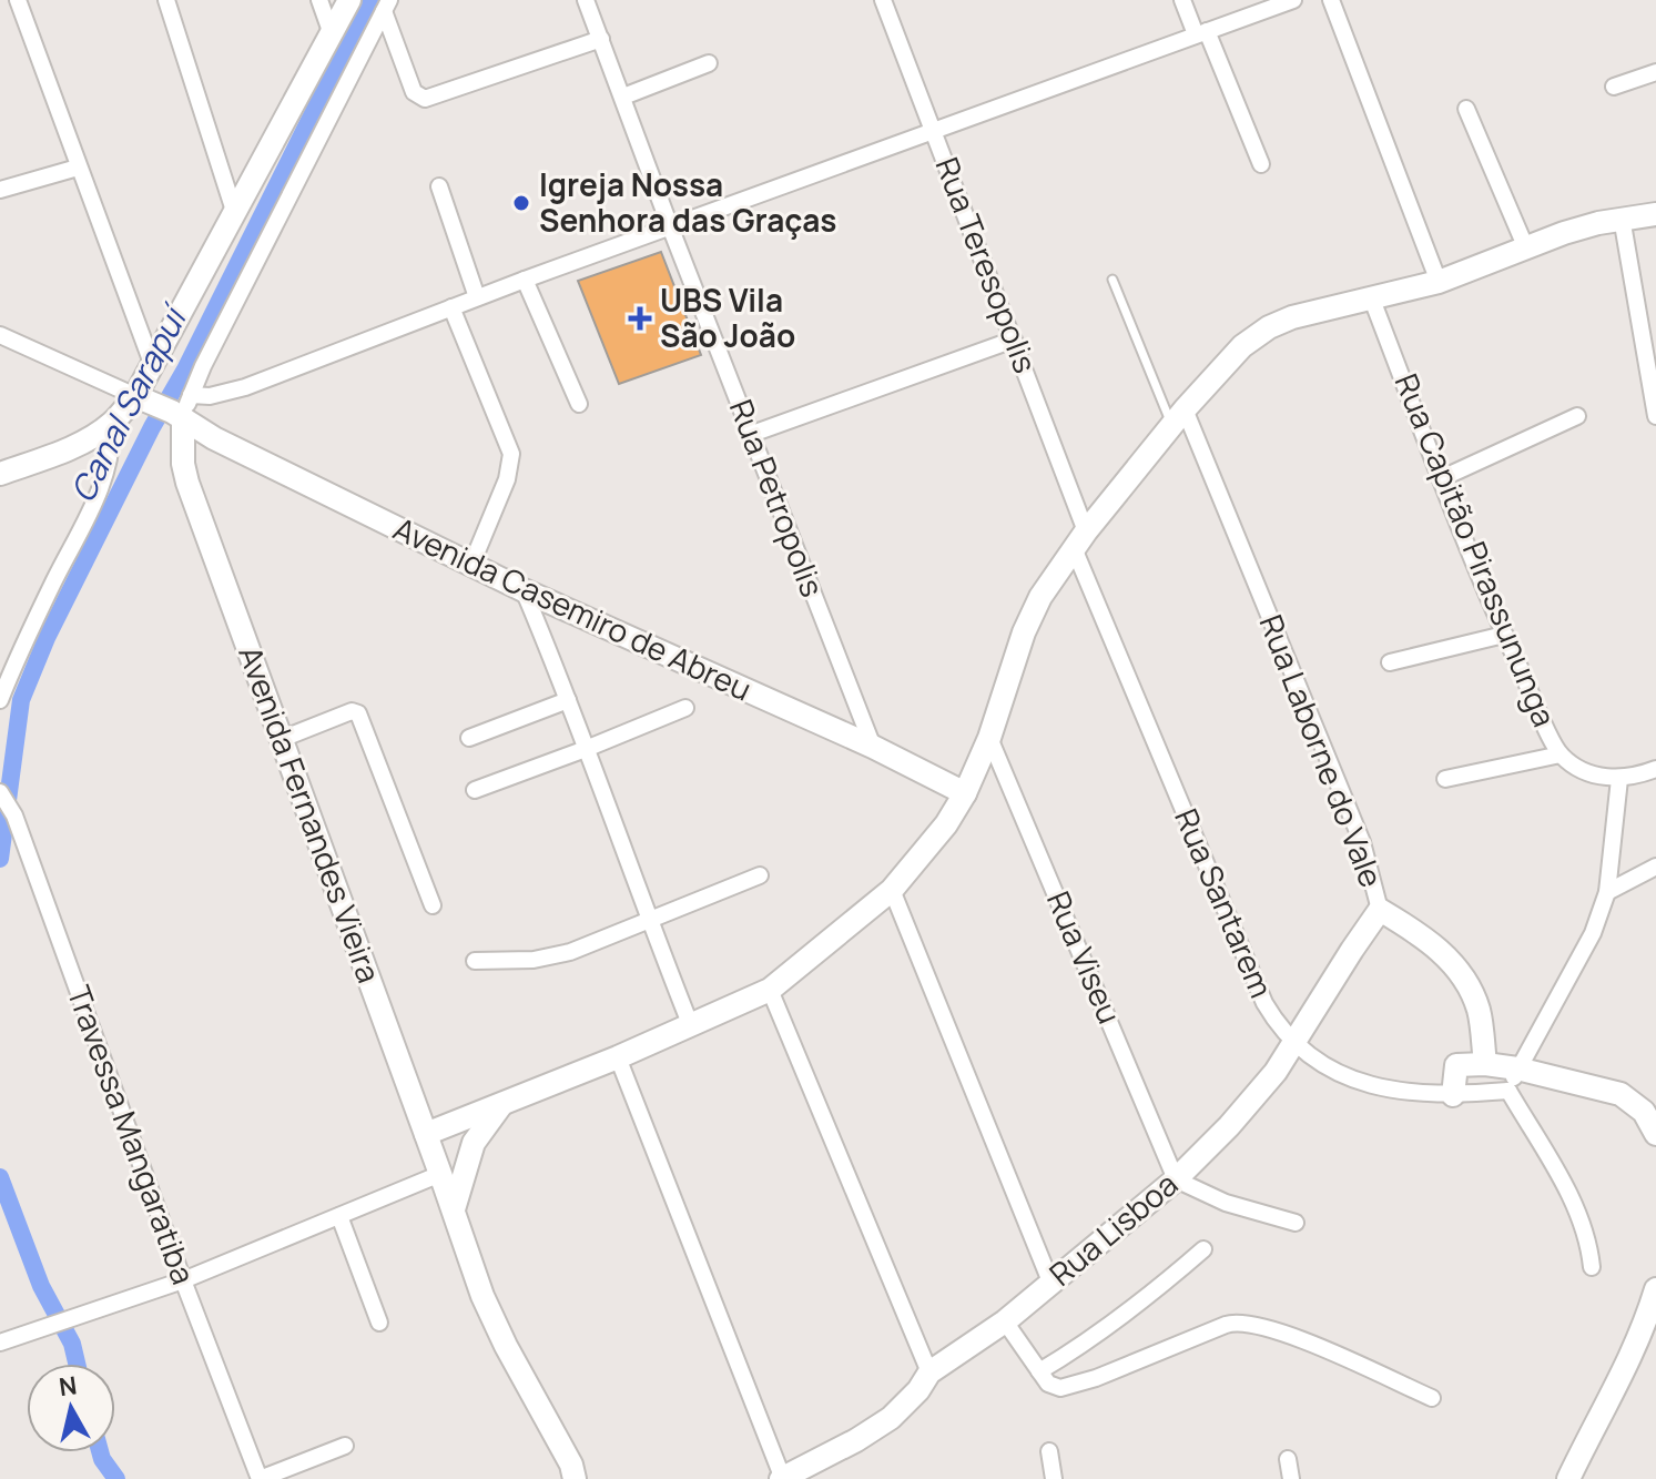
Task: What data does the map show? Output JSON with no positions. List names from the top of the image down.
{
  "streets": {
    "main road": [
      "Avenida Casemiro de Abreu",
      "Rua Laborne do Vale",
      "Avenida Fernandes Vieira",
      "Rua Lisboa"
    ],
    "street": [
      "Rua Teresopolis",
      "Rua Petropolis",
      "Rua Capitão Pirassununga",
      "Rua Santarem",
      "Rua Viseu",
      "Travessa Mangaratiba"
    ]
  },
  "crossings": [
    ["Rua Teresopolis", "Rua Santarem"],
    ["Rua Petropolis", "Avenida Casemiro de Abreu"],
    ["Avenida Casemiro de Abreu", "Avenida Fernandes Vieira"],
    ["Rua Laborne do Vale", "Rua Lisboa"],
    ["Rua Santarem", "Rua Lisboa"],
    ["Rua Viseu", "Rua Lisboa"]
  ],
  "water": ["Canal Sarapuí"],
  "places": {
    "other": ["Igreja Nossa Senhora das Graças"],
    "health": ["UBS Vila São João"]
  },
  "north": "top"
}
